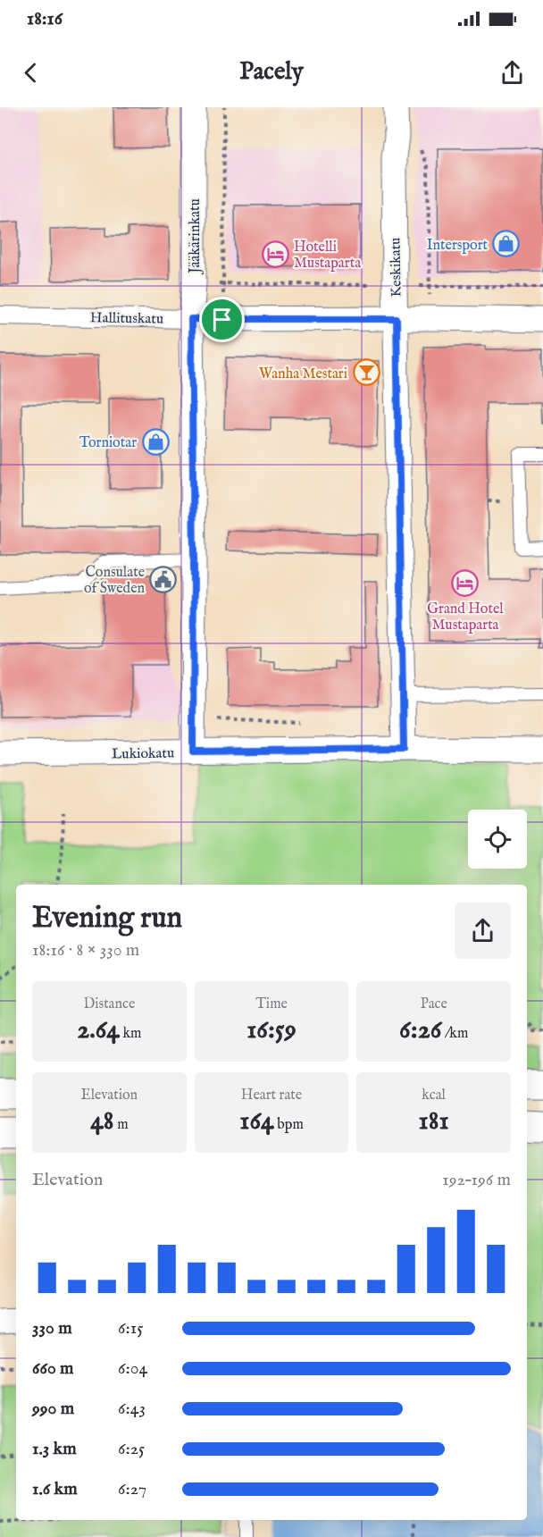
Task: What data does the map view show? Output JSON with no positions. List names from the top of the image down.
{
  "streets": {
    "street": [
      "Jääkärinkatu",
      "Keskikatu",
      "Hallituskatu",
      "Lukiokatu"
    ]
  },
  "crossings": [
    ["Jääkärinkatu", "Hallituskatu"],
    ["Jääkärinkatu", "Lukiokatu"],
    ["Keskikatu", "Hallituskatu"],
    ["Keskikatu", "Lukiokatu"]
  ],
  "places": {
    "shop": ["Intersport", "Torniotar"],
    "hotel": ["Hotelli Mustaparta", "Grand Hotel Mustaparta"],
    "bar": ["Wanha Mestari"],
    "public building": ["Consulate of Sweden"]
  },
  "page": {
    "status": "18:16",
    "header": "Pacely",
    "heading": ["Evening run", "18:16 · 8 × 330 m"],
    "stats": [
      ["Distance", "2.64 km"],
      ["Time", "16:59"],
      ["Pace", "6:26 /km"],
      ["Elevation", "48 m"],
      ["Heart rate", "164 bpm"],
      ["kcal", "181"]
    ],
    "chart": ["Elevation", "192–196 m"],
    "list": [
      {
        "name": "330 m",
        "note": "6:15"
      },
      {
        "name": "660 m",
        "note": "6:04"
      },
      {
        "name": "990 m",
        "note": "6:43"
      },
      {
        "name": "1.3 km",
        "note": "6:25"
      },
      {
        "name": "1.6 km",
        "note": "6:27"
      }
    ]
  }
}
